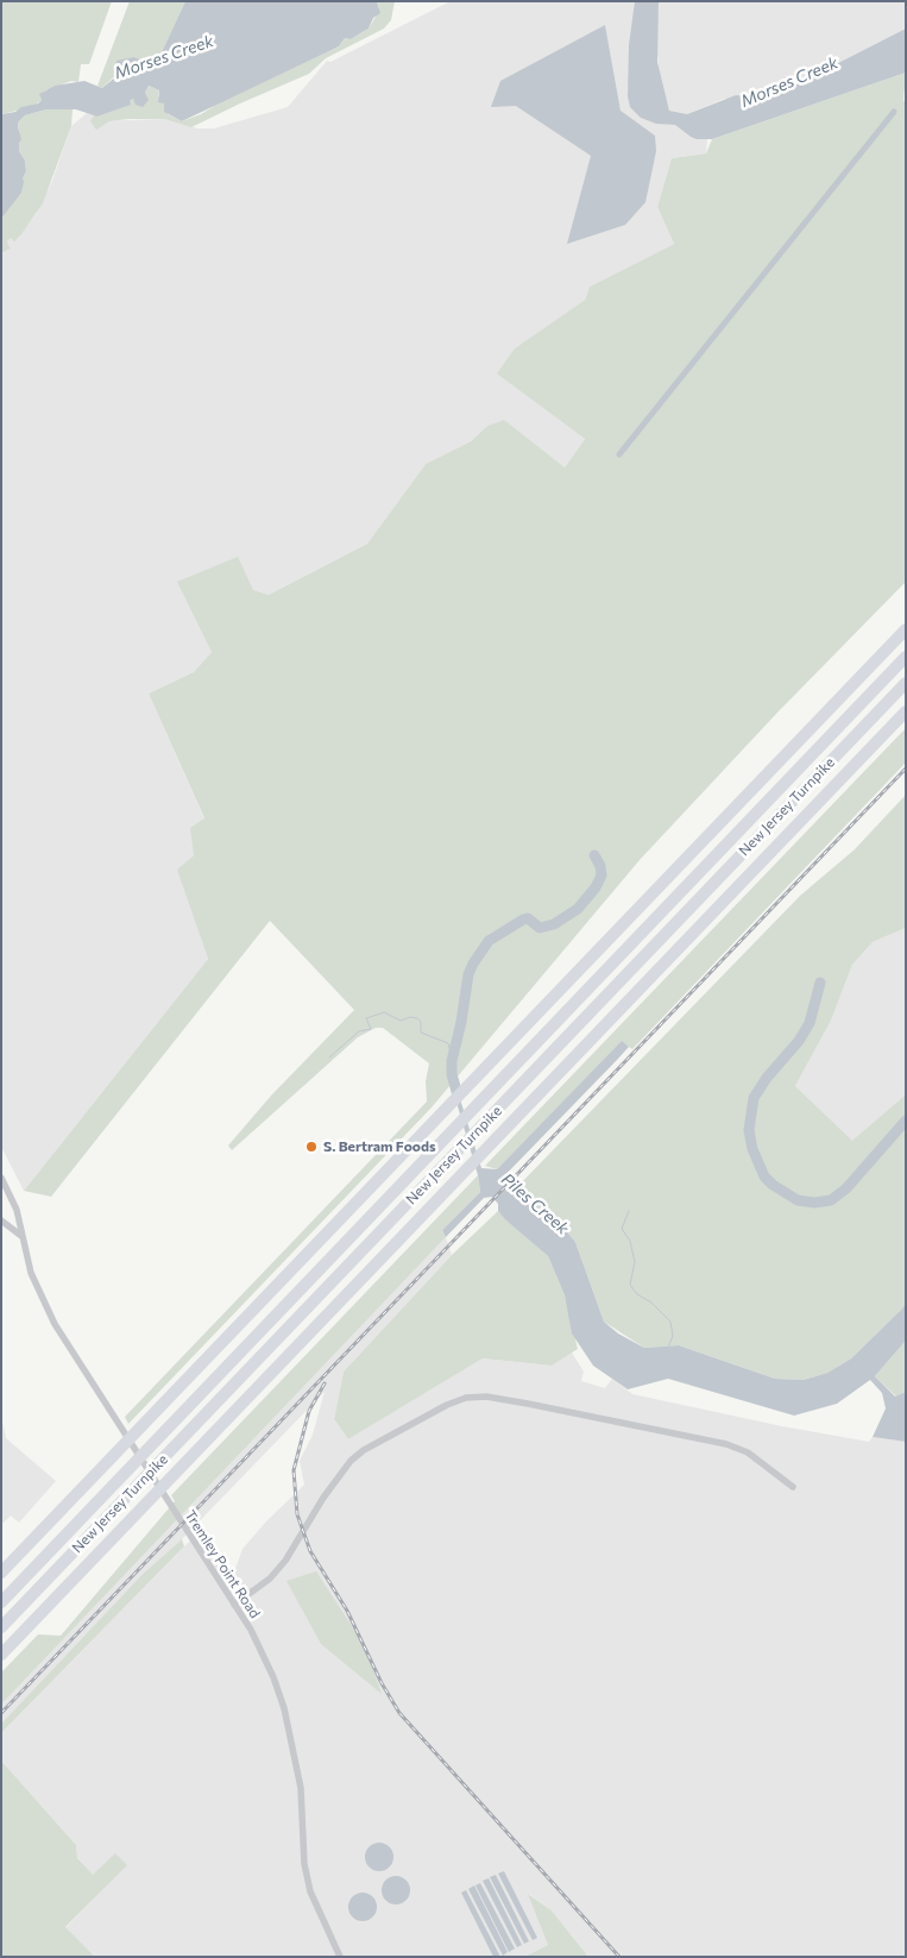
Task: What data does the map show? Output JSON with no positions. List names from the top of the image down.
{
  "streets": {
    "highway": ["New Jersey Turnpike"],
    "street": ["Tremley Point Road"]
  },
  "water": ["Morses Creek", "Piles Creek"],
  "places": ["S. Bertram Foods"]
}
